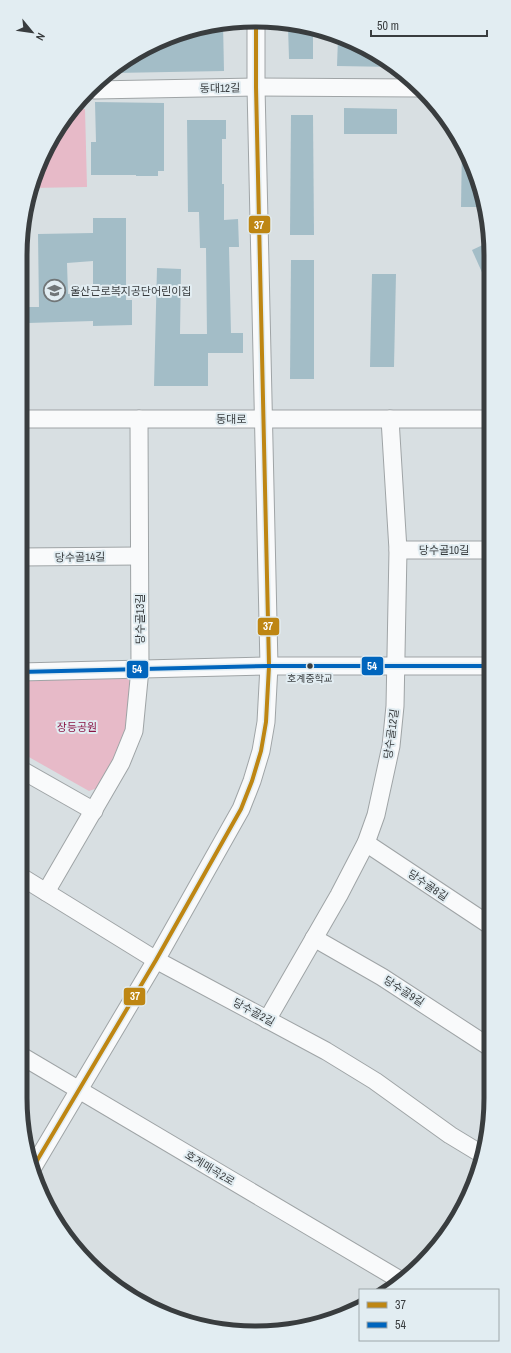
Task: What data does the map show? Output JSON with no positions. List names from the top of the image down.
{
  "streets": {
    "street": [
      "동대12길",
      "동대로",
      "당수골10길",
      "당수골14길",
      "당수골13길",
      "당수골12길",
      "당수골8길",
      "당수골9길",
      "당수골2길",
      "호계매곡2로"
    ]
  },
  "crossings": [
    ["동대로", "당수골13길"],
    ["동대로", "당수골12길"],
    ["당수골10길", "당수골12길"],
    ["당수골14길", "당수골13길"],
    ["당수골13길", "당수골2길"],
    ["당수골12길", "당수골8길"],
    ["당수골12길", "당수골9길"],
    ["당수골12길", "당수골2길"]
  ],
  "parks": ["장등공원"],
  "places": {
    "school or university": ["울산근로복지공단어린이집"],
    "other": ["호계중학교"]
  },
  "lines": ["transit line 37", "transit line 54"],
  "legend": ["37", "54"],
  "scale_bar": "50 m",
  "north": "bottom right"
}
